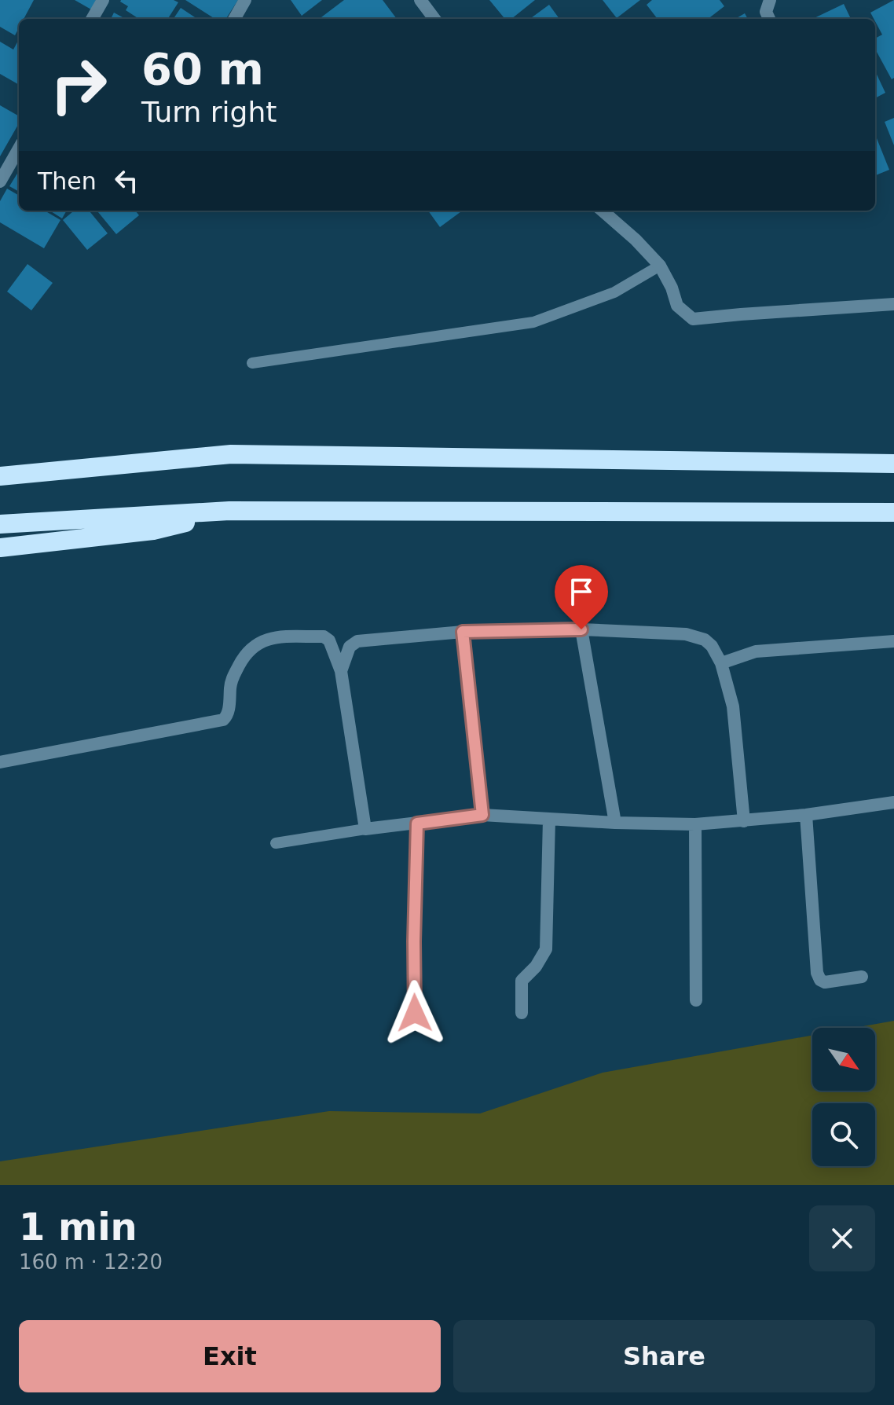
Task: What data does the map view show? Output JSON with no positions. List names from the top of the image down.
{
  "north": "bottom right",
  "page": {
    "turn": ["60 m", "Turn right"],
    "then": "Then",
    "heading": ["1 min", "160 m · 12:20"],
    "buttons": ["Exit", "Share"]
  }
}
